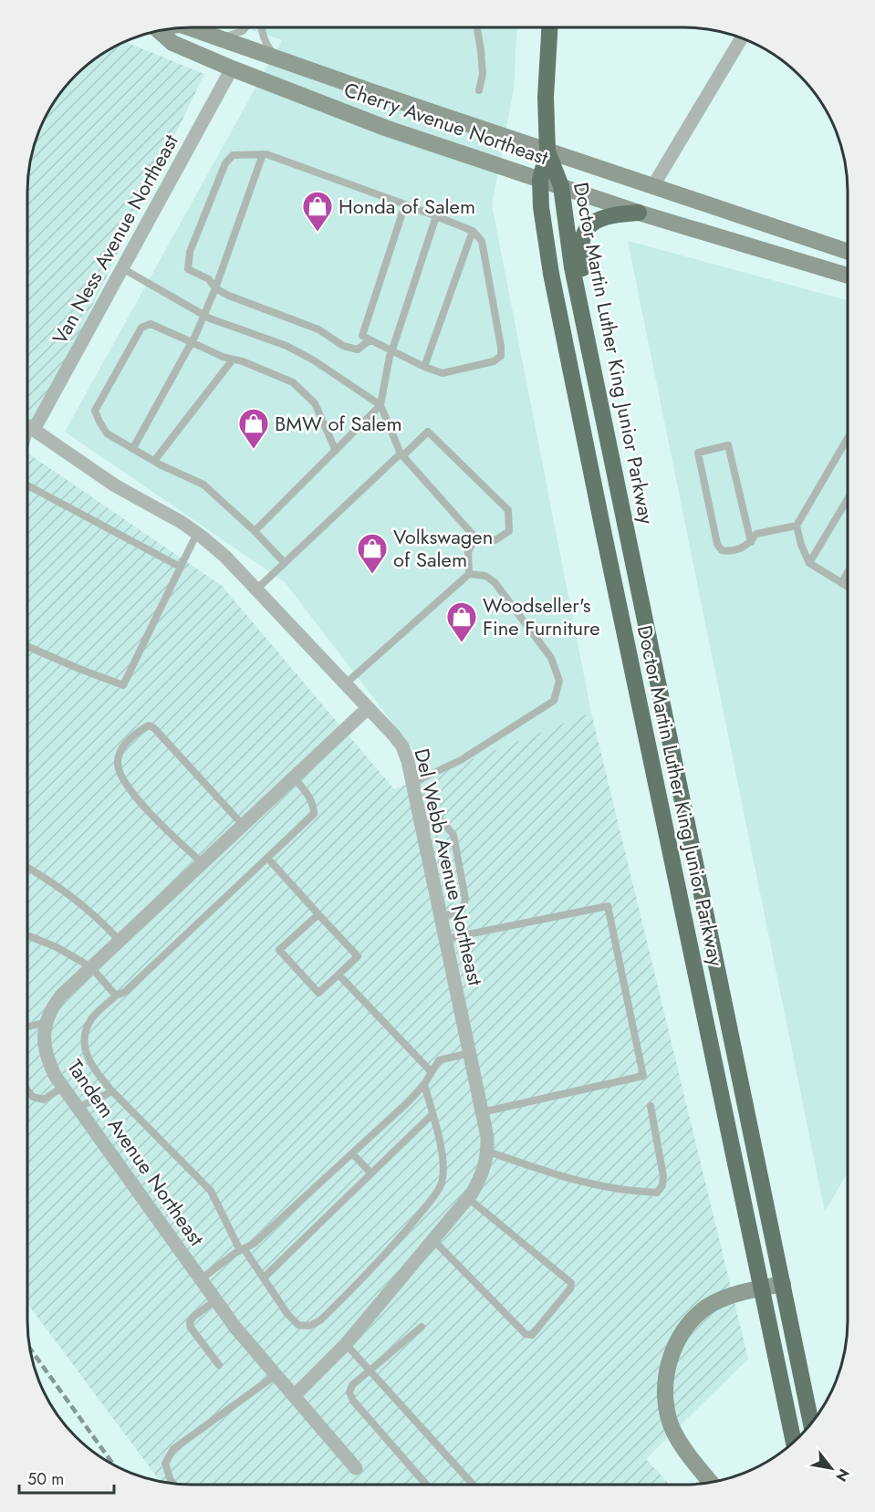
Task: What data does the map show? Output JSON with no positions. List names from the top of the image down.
{
  "streets": {
    "highway": ["Doctor Martin Luther King Junior Parkway"],
    "main road": ["Cherry Avenue Northeast"],
    "street": ["Van Ness Avenue Northeast", "Del Webb Avenue Northeast", "Tandem Avenue Northeast"]
  },
  "crossings": [
    ["Cherry Avenue Northeast", "Van Ness Avenue Northeast"],
    ["Cherry Avenue Northeast", "Doctor Martin Luther King Junior Parkway"],
    ["Van Ness Avenue Northeast", "Del Webb Avenue Northeast"],
    ["Del Webb Avenue Northeast", "Tandem Avenue Northeast"]
  ],
  "places": {
    "shop": [
      "Honda of Salem",
      "BMW of Salem",
      "Volkswagen of Salem",
      "Woodseller's Fine Furniture"
    ]
  },
  "scale_bar": "50 m",
  "north": "bottom right"
}
